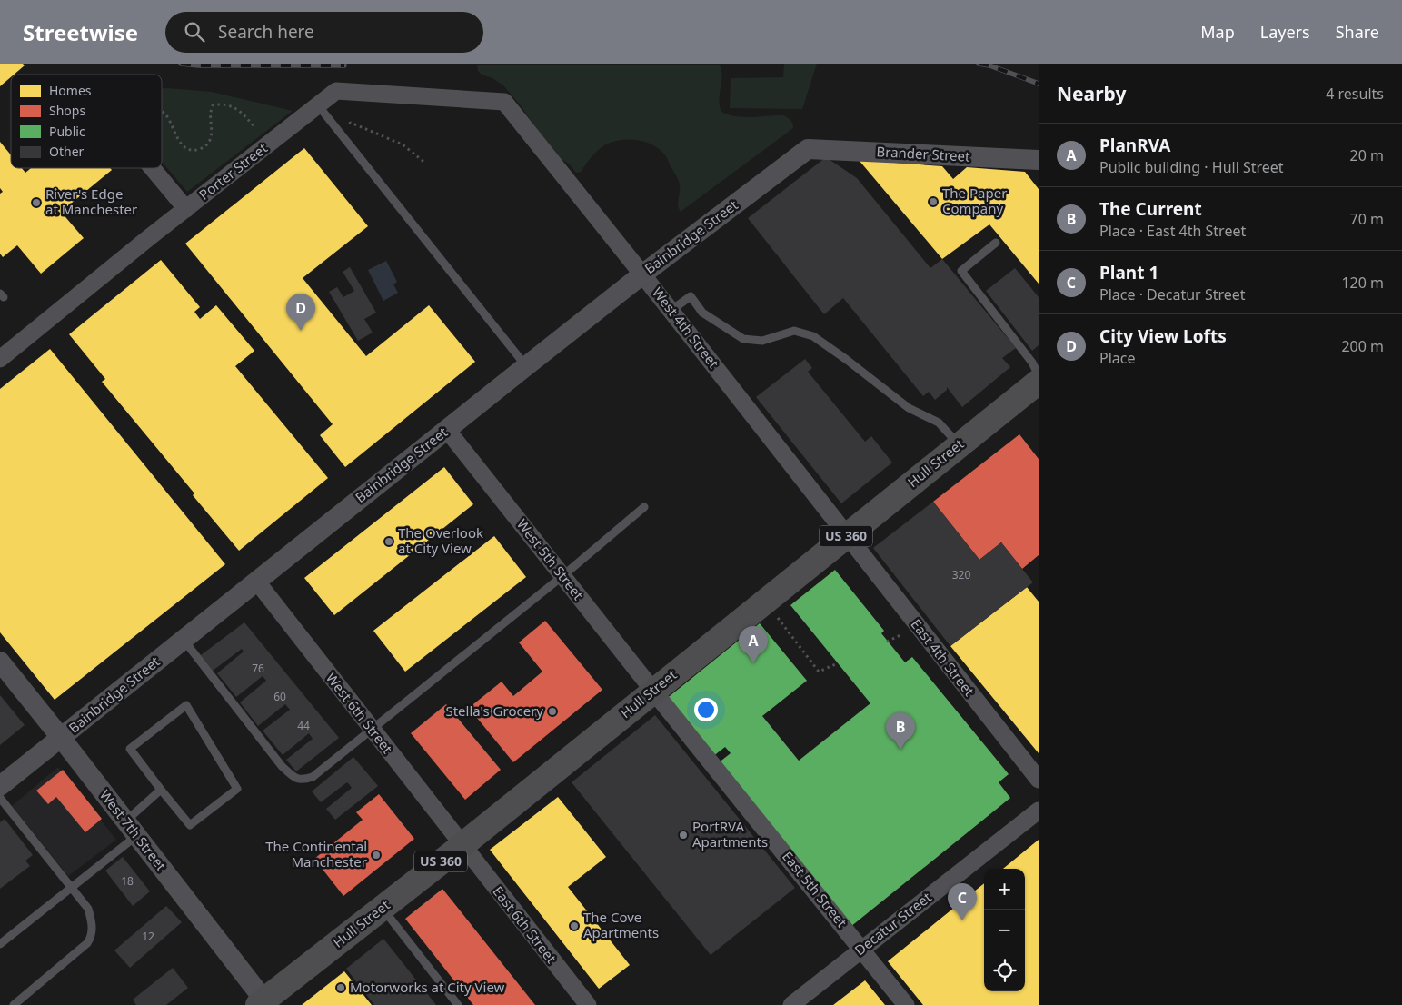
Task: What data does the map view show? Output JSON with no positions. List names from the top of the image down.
{
  "streets": {
    "main road": ["Hull Street", "US 360"],
    "street": [
      "Brander Street",
      "Porter Street",
      "Bainbridge Street",
      "West 4th Street",
      "West 5th Street",
      "East 4th Street",
      "West 6th Street",
      "West 7th Street",
      "East 5th Street",
      "Decatur Street",
      "East 6th Street"
    ]
  },
  "crossings": [
    ["Brander Street", "Bainbridge Street"],
    ["Porter Street", "West 4th Street"],
    ["Bainbridge Street", "West 4th Street"],
    ["Bainbridge Street", "West 5th Street"],
    ["Bainbridge Street", "West 6th Street"],
    ["Bainbridge Street", "West 7th Street"],
    ["West 4th Street", "Hull Street"],
    ["West 4th Street", "East 4th Street"],
    ["Hull Street", "West 5th Street"],
    ["Hull Street", "East 4th Street"],
    ["Hull Street", "West 6th Street"],
    ["Hull Street", "West 7th Street"],
    ["Hull Street", "East 5th Street"],
    ["Hull Street", "East 6th Street"],
    ["West 5th Street", "East 5th Street"],
    ["West 6th Street", "East 6th Street"],
    ["East 5th Street", "Decatur Street"]
  ],
  "places": [
    "The Paper Company",
    "River's Edge at Manchester",
    "The Overlook at City View",
    "Stella's Grocery",
    "PortRVA Apartments",
    "The Continental Manchester",
    "The Cove Apartments",
    "Motorworks at City View"
  ],
  "house_numbers": [
    "320",
    "76",
    "60",
    "44",
    "18",
    "12"
  ],
  "legend": [
    "Homes",
    "Shops",
    "Public",
    "Other"
  ],
  "page": {
    "header": "Streetwise",
    "search": "Search here",
    "nav": ["Map", "Layers", "Share"],
    "heading": ["Nearby", "4 results"],
    "list": [
      {
        "mark": "A",
        "name": "PlanRVA",
        "note": "Public building · Hull Street",
        "value": "20 m"
      },
      {
        "mark": "B",
        "name": "The Current",
        "note": "Place · East 4th Street",
        "value": "70 m"
      },
      {
        "mark": "C",
        "name": "Plant 1",
        "note": "Place · Decatur Street",
        "value": "120 m"
      },
      {
        "mark": "D",
        "name": "City View Lofts",
        "note": "Place",
        "value": "200 m"
      }
    ],
    "pins": [
      "D",
      "A",
      "B",
      "C"
    ],
    "map_buttons": ["+", "−"]
  }
}
